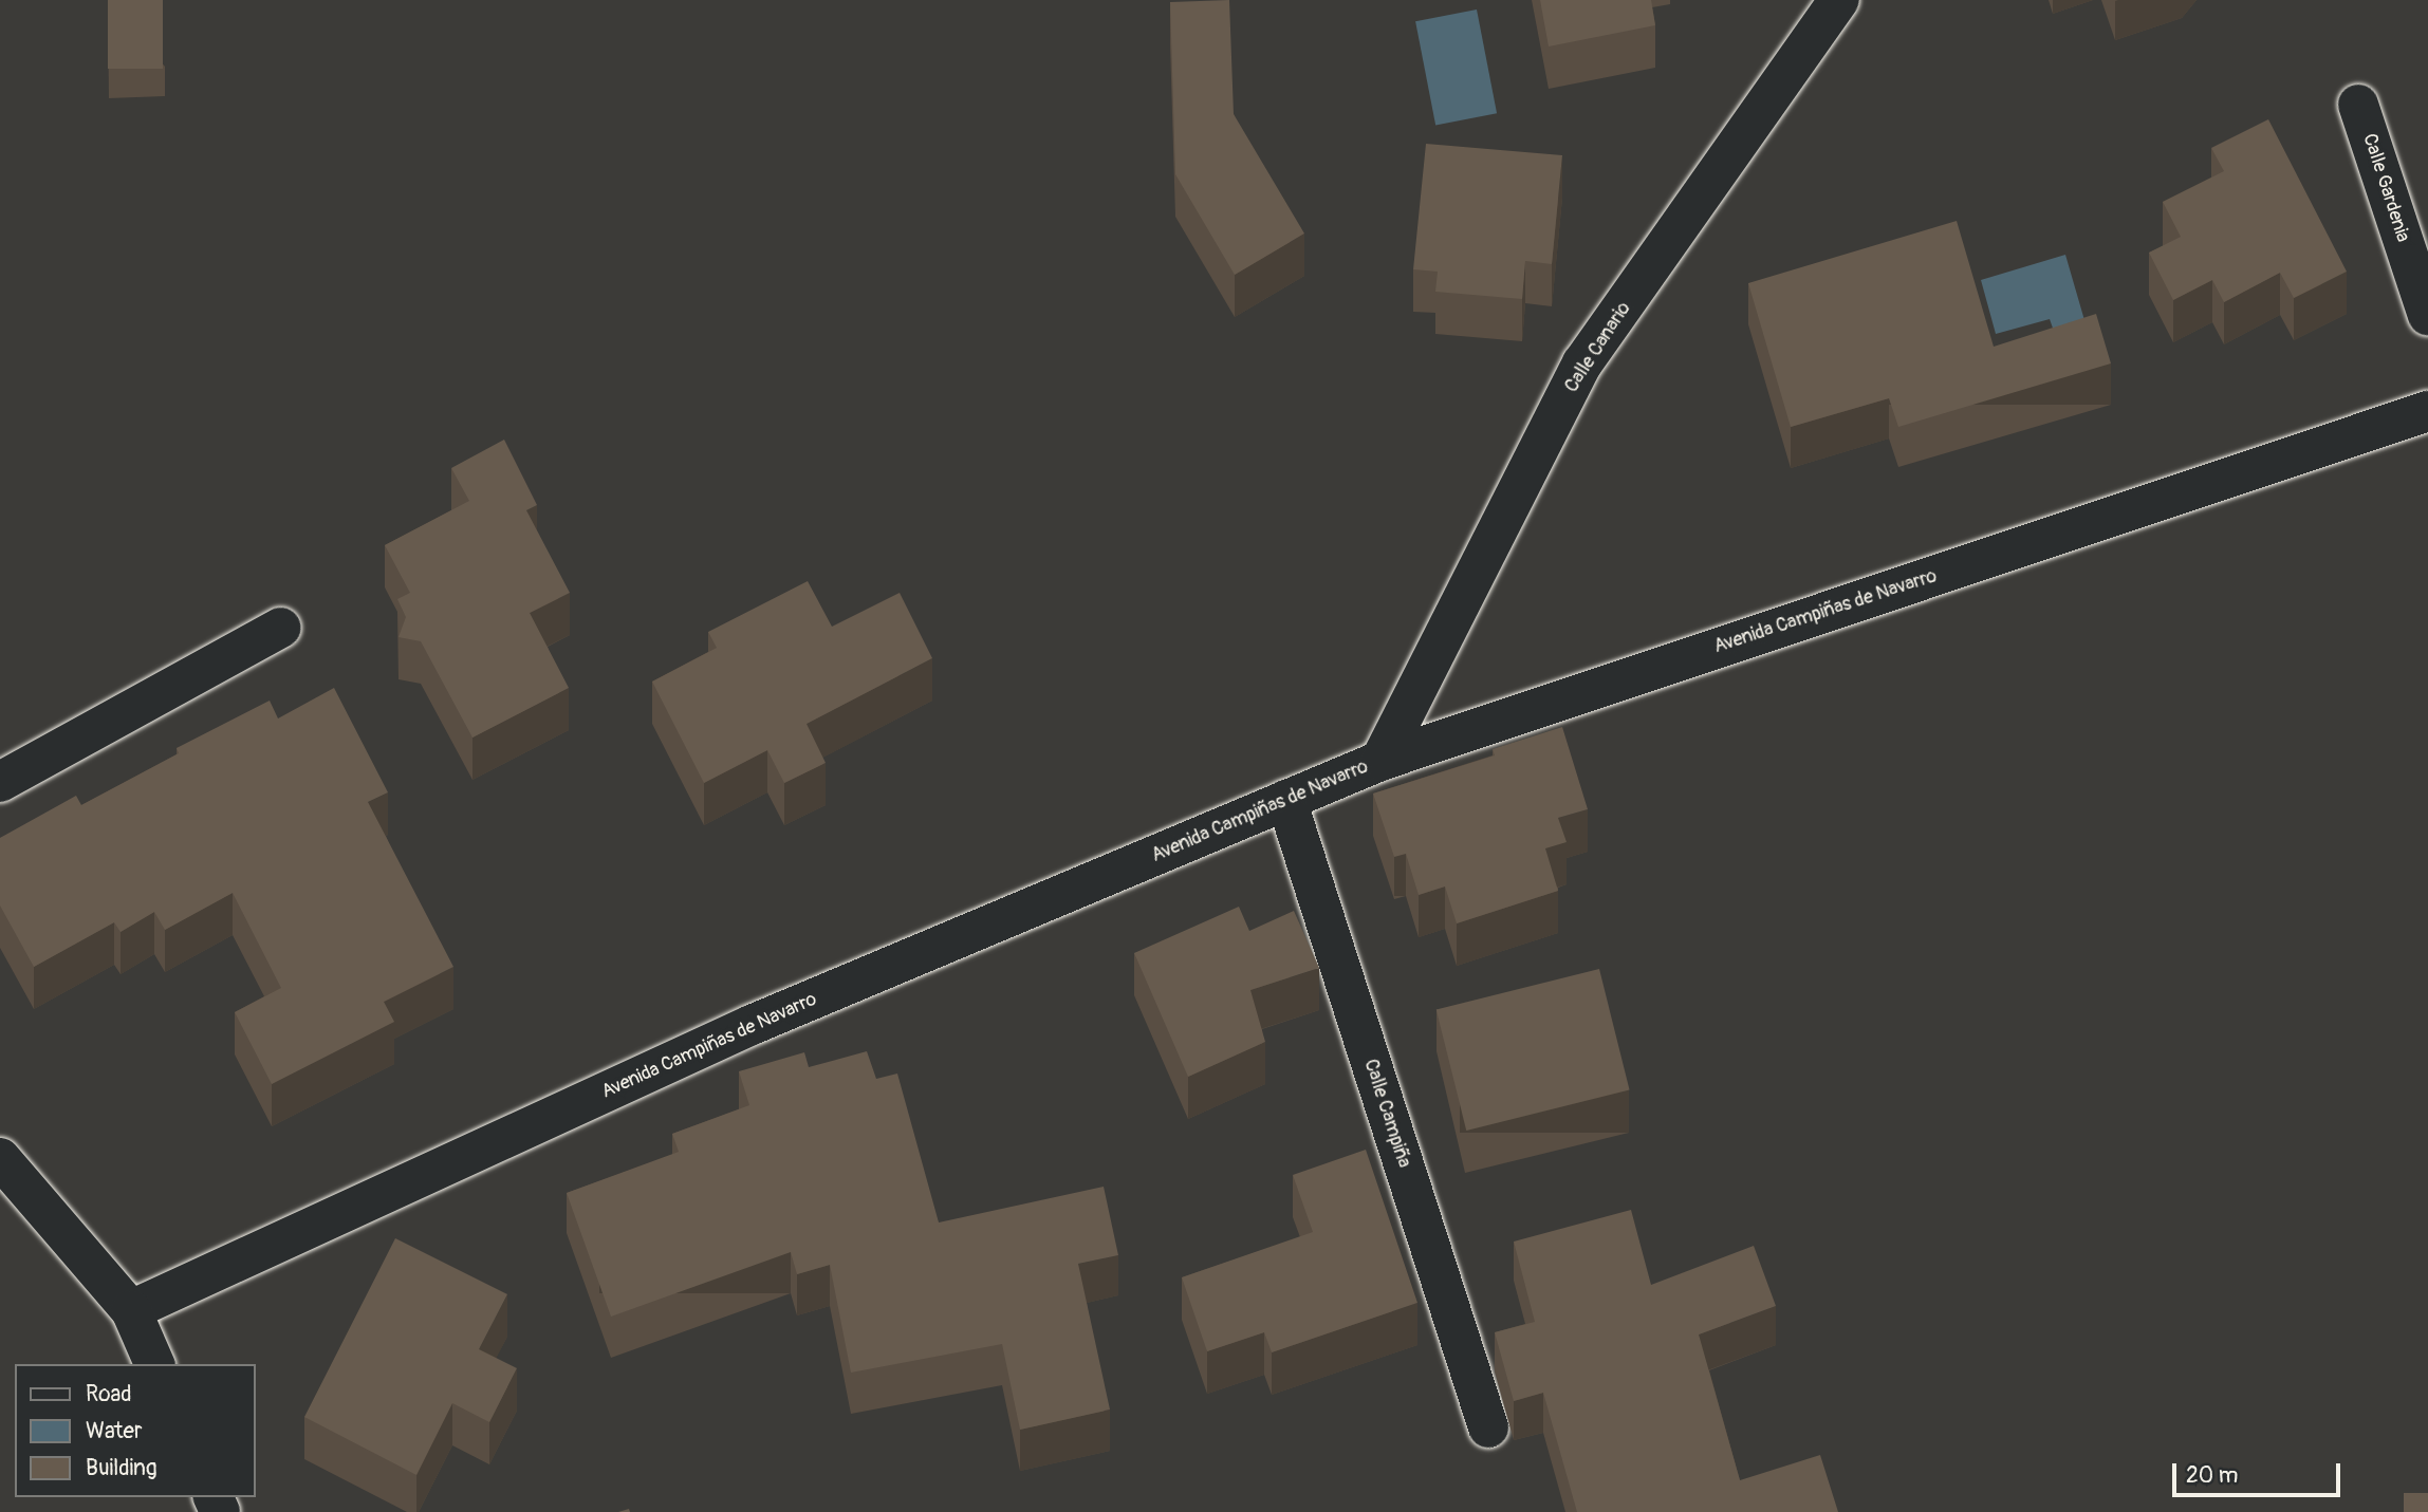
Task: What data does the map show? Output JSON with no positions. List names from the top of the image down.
{
  "streets": {
    "street": [
      "Calle Gardenia",
      "Calle Canario",
      "Avenida Campiñas de Navarro",
      "Calle Campiña"
    ]
  },
  "crossings": [
    ["Calle Canario", "Avenida Campiñas de Navarro"],
    ["Avenida Campiñas de Navarro", "Calle Campiña"]
  ],
  "legend": ["Road", "Water", "Building"],
  "scale_bar": "20 m"
}
